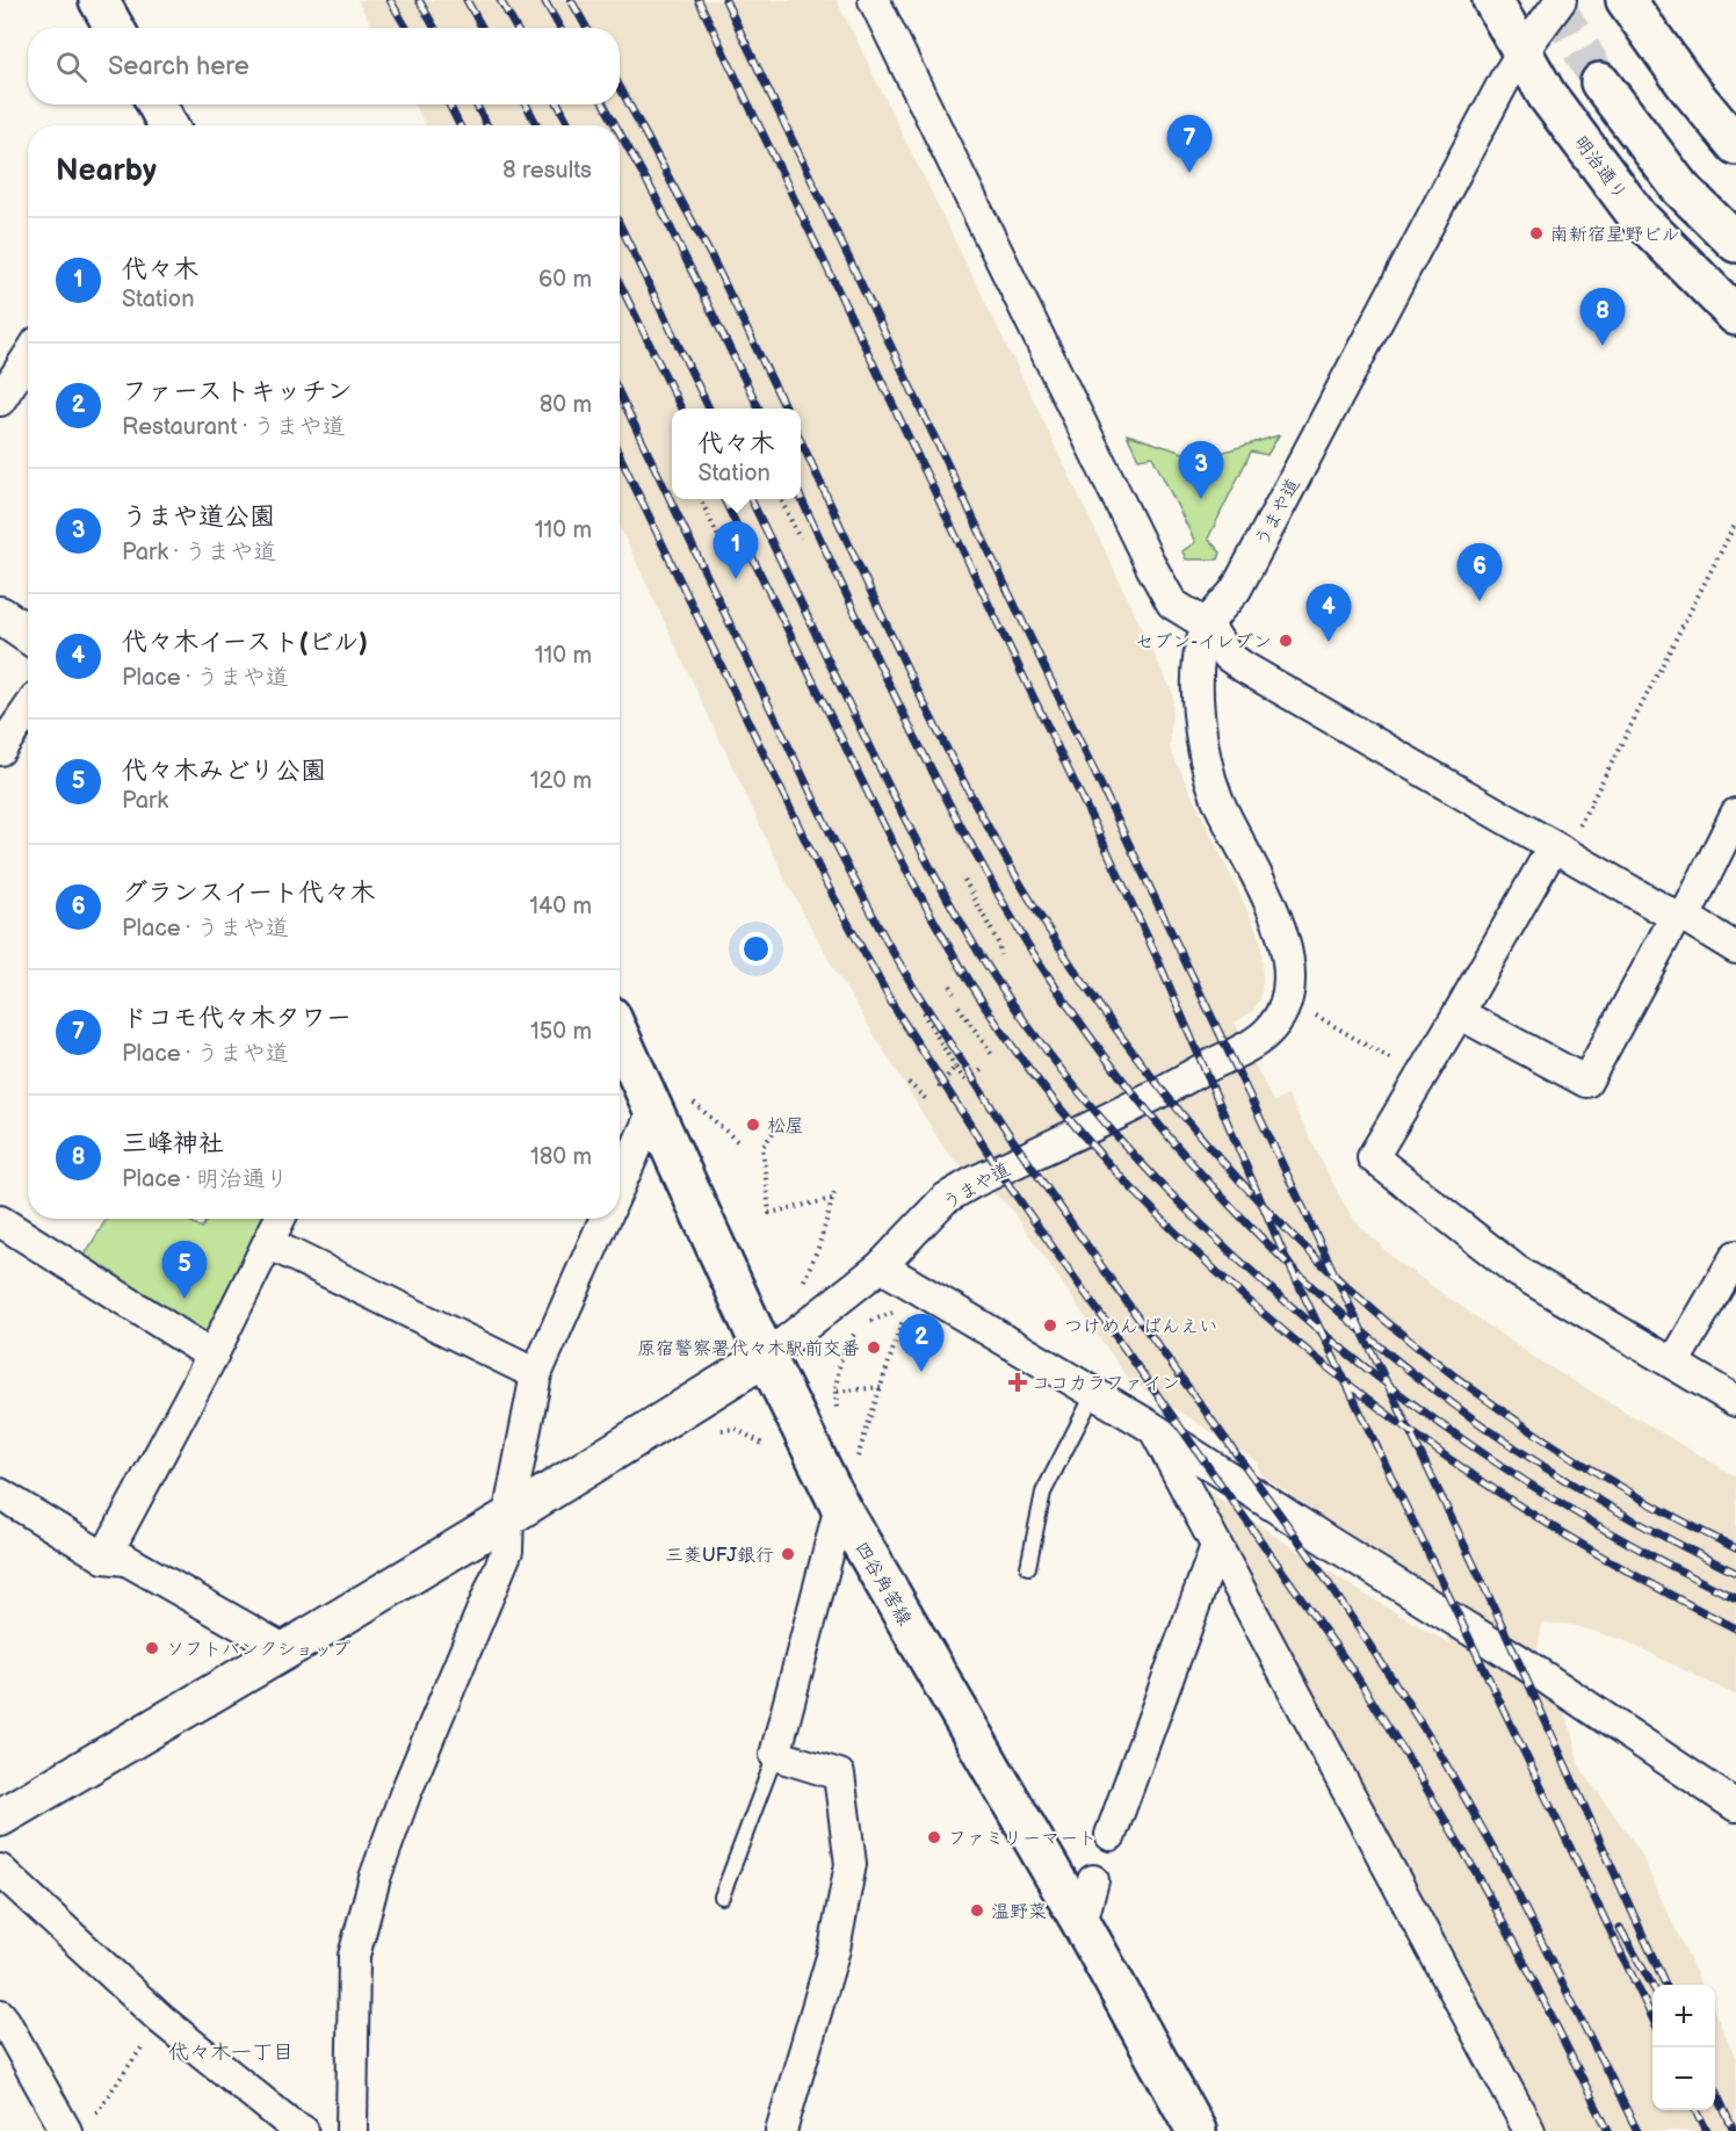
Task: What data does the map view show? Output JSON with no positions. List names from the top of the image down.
{
  "streets": {
    "main road": ["明治通り", "四谷角筈線"],
    "street": ["うまや道"]
  },
  "crossings": [
    ["明治通り", "うまや道"],
    ["うまや道", "四谷角筈線"]
  ],
  "districts": ["代々木一丁目"],
  "places": {
    "other": [
      "南新宿星野ビル",
      "セブン-イレブン",
      "松屋",
      "つけめん ばんえい",
      "原宿警察署代々木駅前交番",
      "三菱UFJ銀行",
      "ソフトバンクショップ",
      "ファミリーマート",
      "温野菜"
    ],
    "health": ["ココカラファイン"]
  },
  "page": {
    "search": "Search here",
    "pins": [
      "7",
      "8",
      "3",
      "1",
      "6",
      "4",
      "5",
      "2"
    ],
    "heading": ["Nearby", "8 results"],
    "list": [
      {
        "mark": "1",
        "name": "代々木",
        "note": "Station",
        "value": "60 m"
      },
      {
        "mark": "2",
        "name": "ファーストキッチン",
        "note": "Restaurant · うまや道",
        "value": "80 m"
      },
      {
        "mark": "3",
        "name": "うまや道公園",
        "note": "Park · うまや道",
        "value": "110 m"
      },
      {
        "mark": "4",
        "name": "代々木イースト(ビル)",
        "note": "Place · うまや道",
        "value": "110 m"
      },
      {
        "mark": "5",
        "name": "代々木みどり公園",
        "note": "Park",
        "value": "120 m"
      },
      {
        "mark": "6",
        "name": "グランスイート代々木",
        "note": "Place · うまや道",
        "value": "140 m"
      },
      {
        "mark": "7",
        "name": "ドコモ代々木タワー",
        "note": "Place · うまや道",
        "value": "150 m"
      },
      {
        "mark": "8",
        "name": "三峰神社",
        "note": "Place · 明治通り",
        "value": "180 m"
      }
    ],
    "popup": ["代々木", "Station"],
    "map_buttons": ["+", "−"]
  }
}
